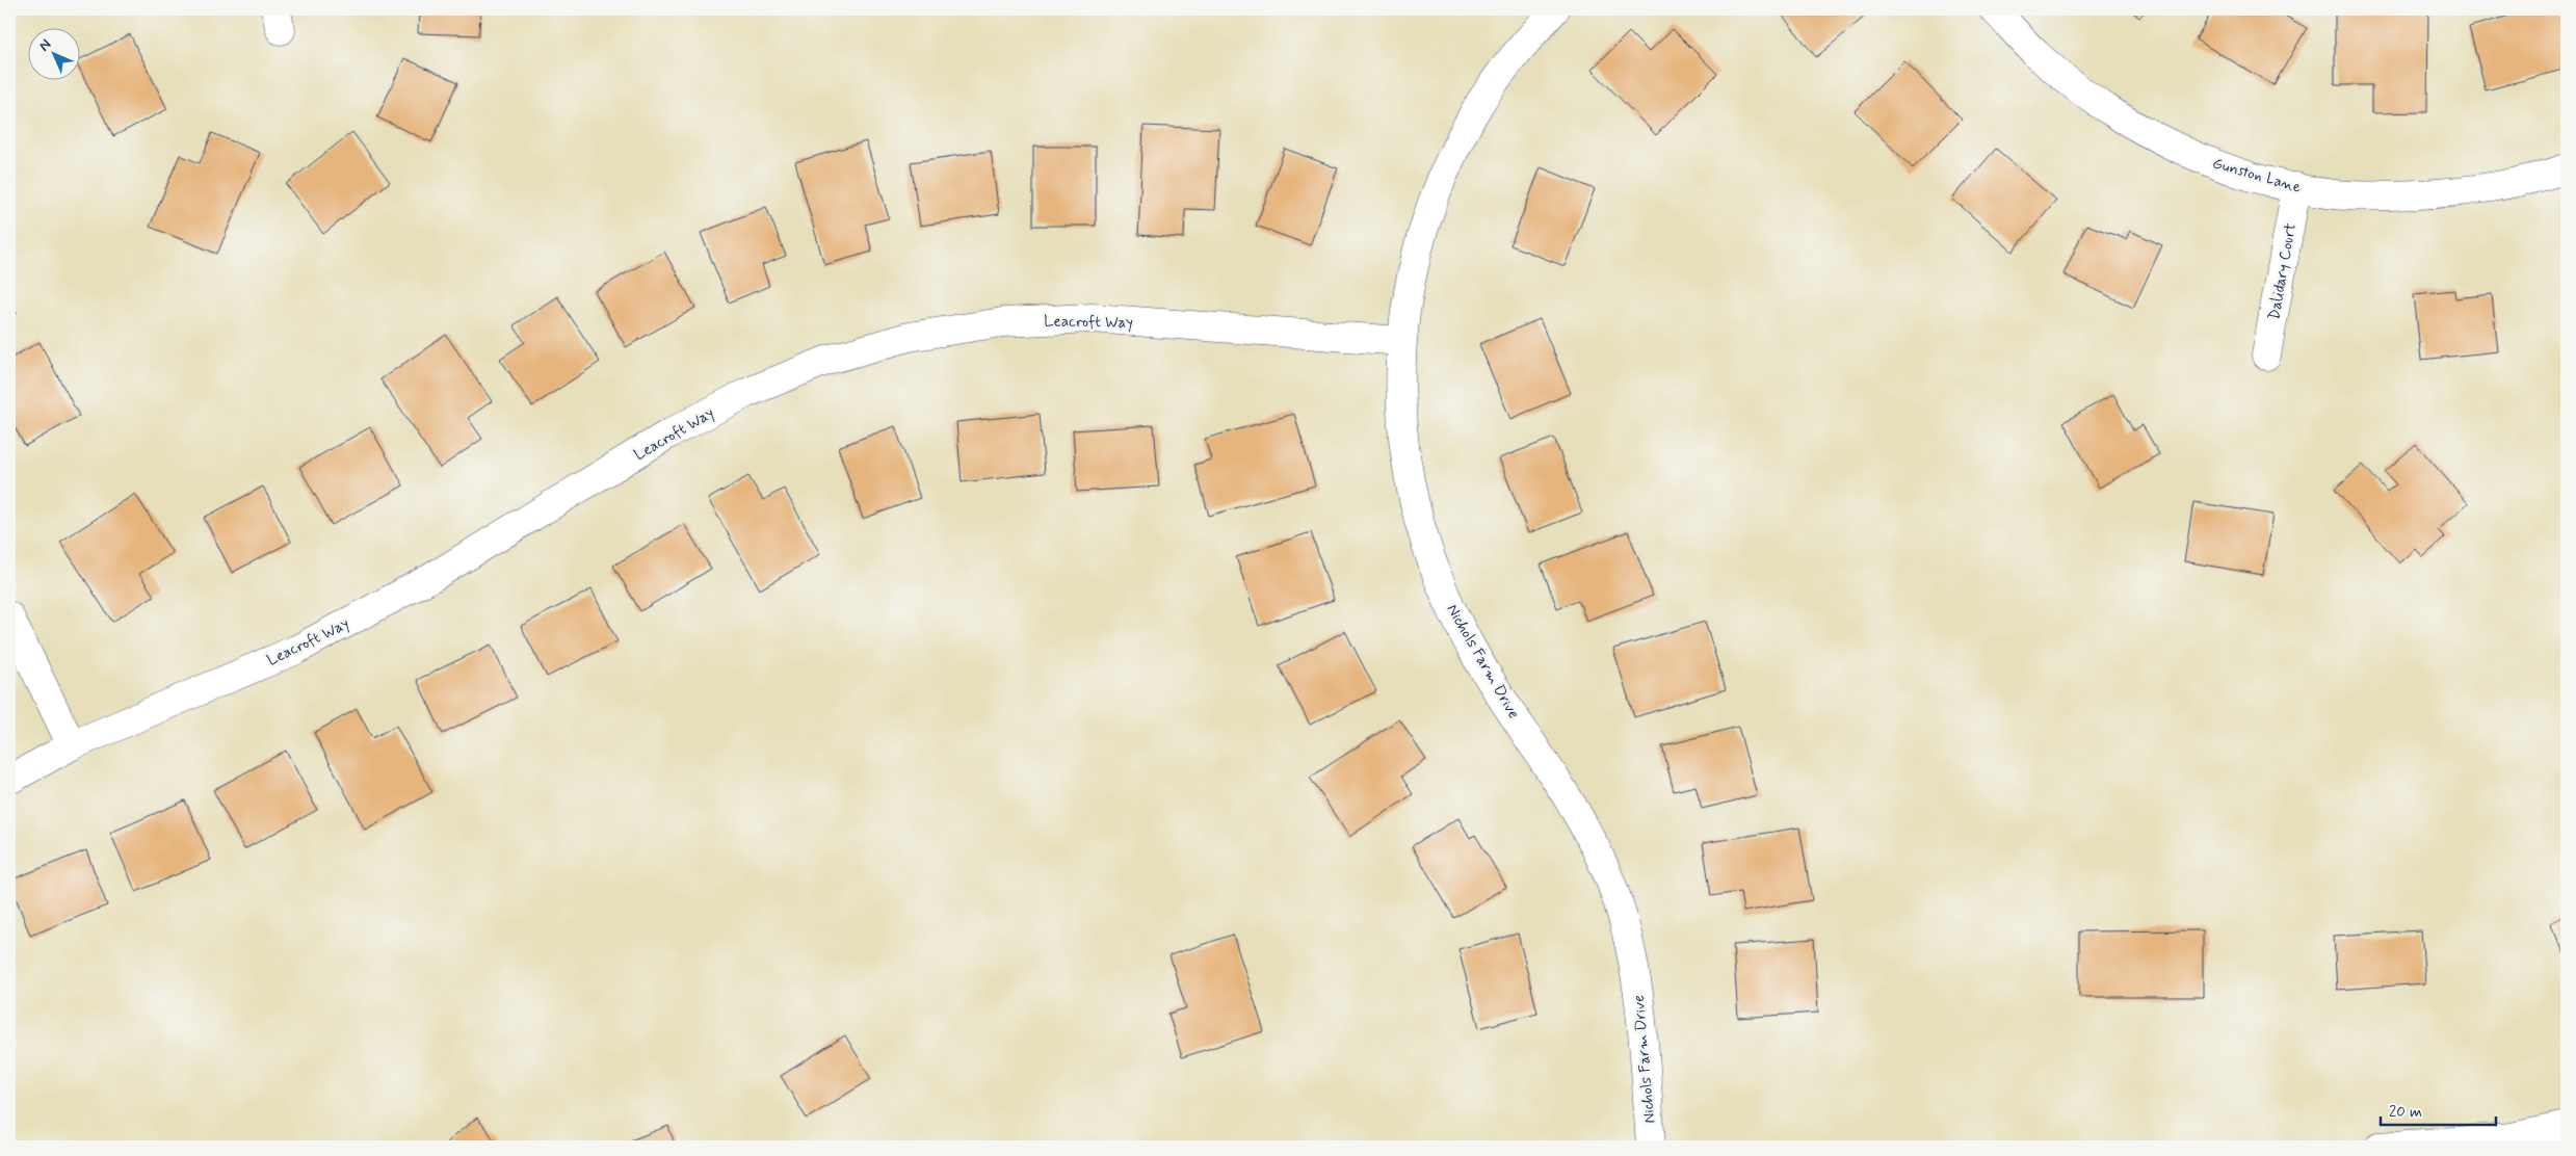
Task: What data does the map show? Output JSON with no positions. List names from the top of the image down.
{
  "streets": {
    "street": [
      "Gunston Lane",
      "Dalidary Court",
      "Leacroft Way",
      "Nichols Farm Drive"
    ]
  },
  "crossings": [
    ["Gunston Lane", "Dalidary Court"],
    ["Leacroft Way", "Nichols Farm Drive"]
  ],
  "scale_bar": "20 m",
  "north": "top left"
}
